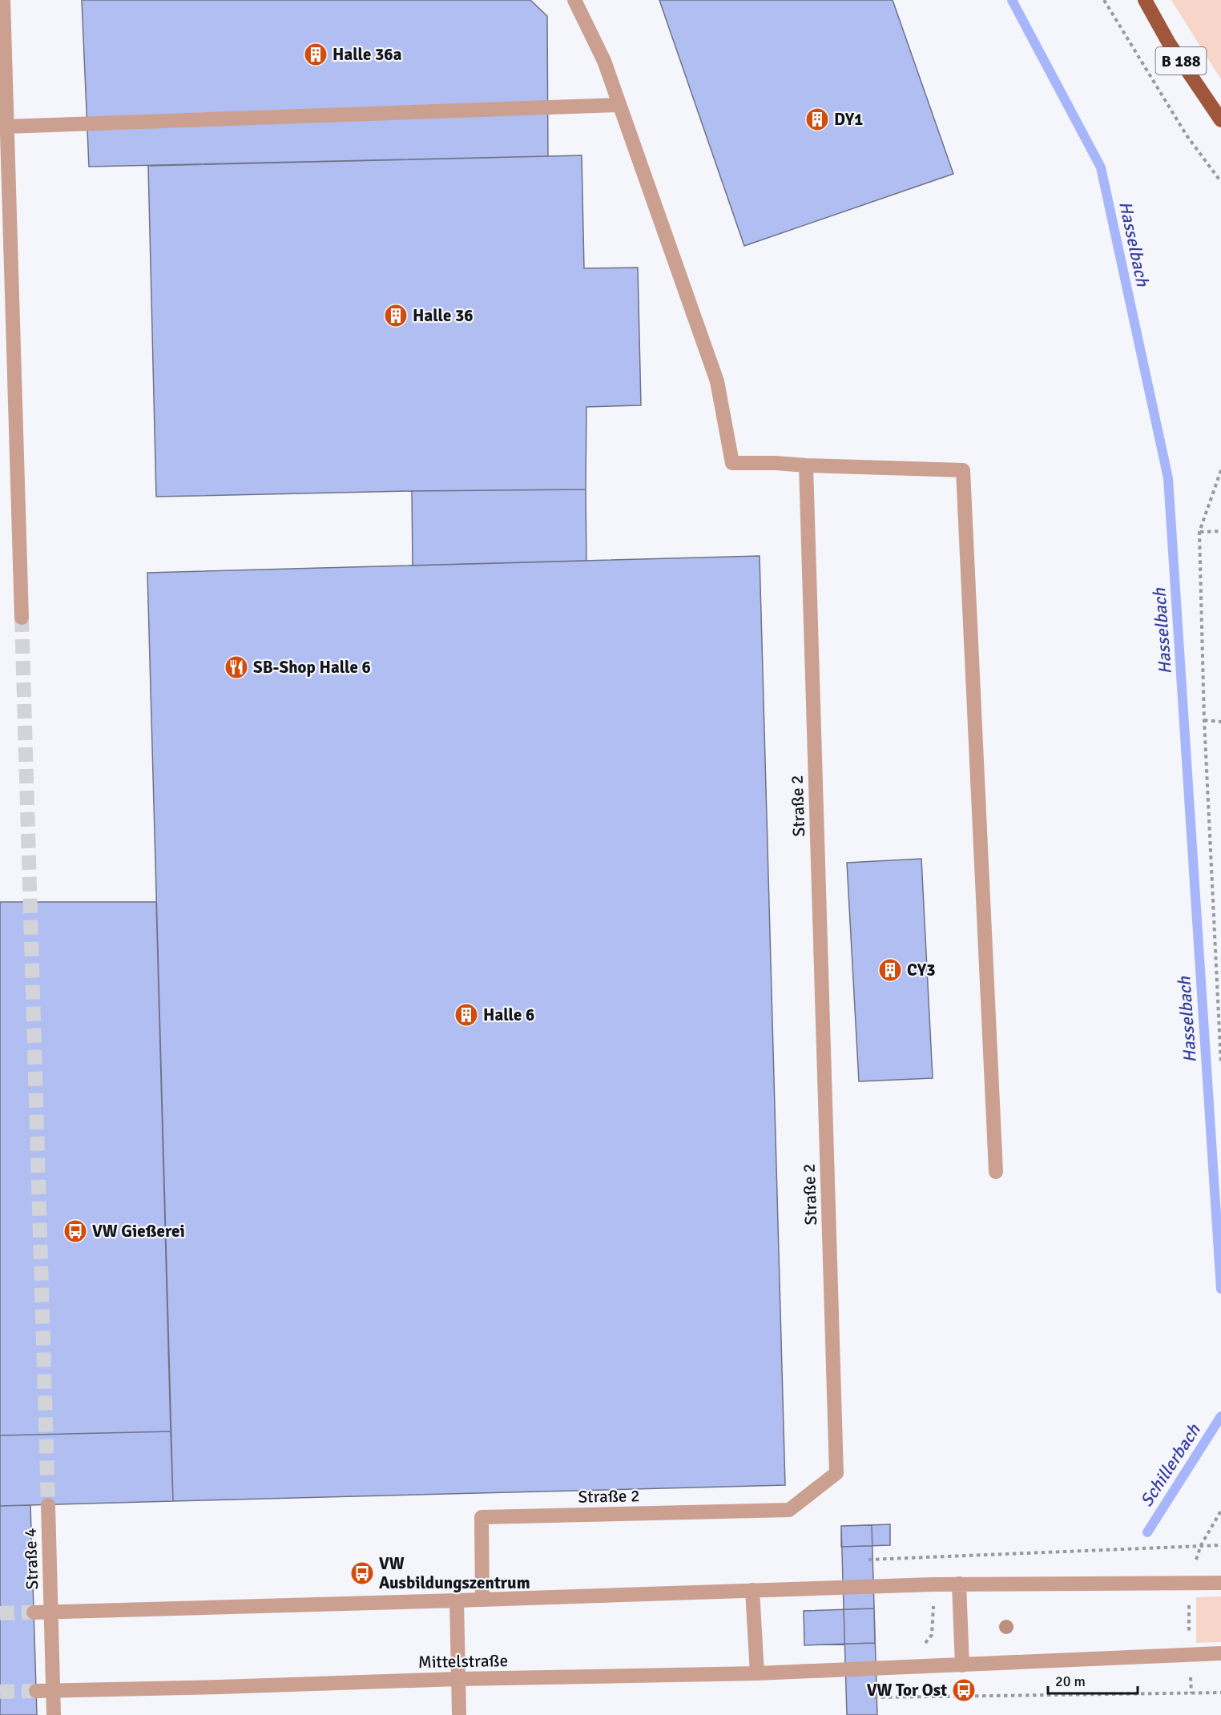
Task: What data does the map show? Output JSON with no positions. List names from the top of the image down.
{
  "streets": {
    "main road": ["B 188"],
    "street": ["Straße 2", "Straße 4", "Mittelstraße"]
  },
  "water": ["Hasselbach", "Schillerbach"],
  "places": {
    "building": [
      "Halle 36a",
      "DY1",
      "Halle 36",
      "CY3",
      "Halle 6"
    ],
    "restaurant": ["SB-Shop Halle 6"],
    "bus stop": ["VW Gießerei", "VW Ausbildungszentrum", "VW Tor Ost"]
  },
  "scale_bar": "20 m"
}
